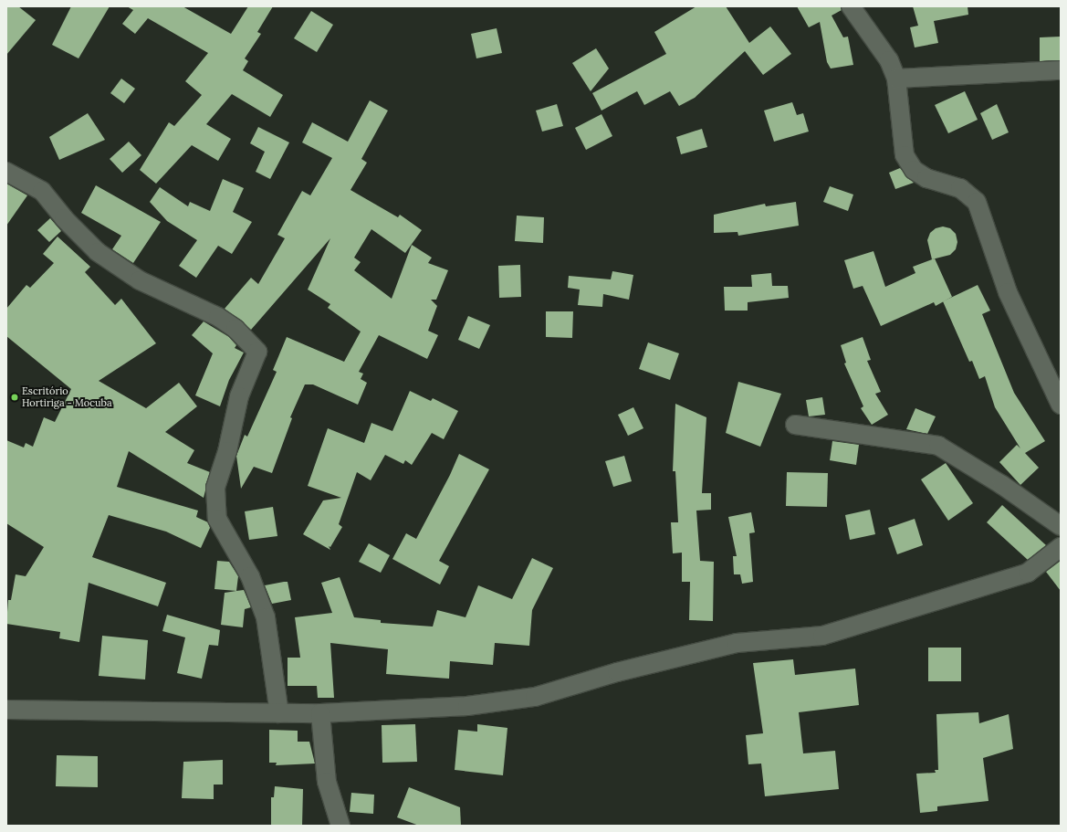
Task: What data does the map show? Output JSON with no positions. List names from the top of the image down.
{
  "places": ["Escritório Hortiriga - Mocuba"]
}
